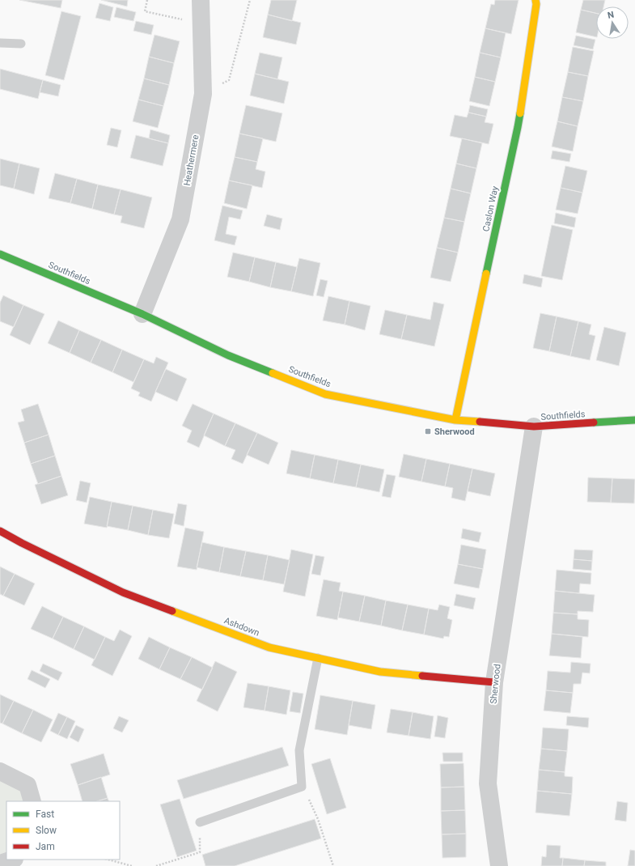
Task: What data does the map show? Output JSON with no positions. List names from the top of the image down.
{
  "streets": {
    "street": [
      "Heathermere",
      "Caslon Way",
      "Southfields",
      "Ashdown",
      "Sherwood"
    ]
  },
  "crossings": [
    ["Heathermere", "Southfields"],
    ["Caslon Way", "Southfields"],
    ["Southfields", "Sherwood"],
    ["Ashdown", "Sherwood"]
  ],
  "places": {
    "transit": ["Sherwood"]
  },
  "legend": ["Fast", "Slow", "Jam"],
  "north": "top"
}
